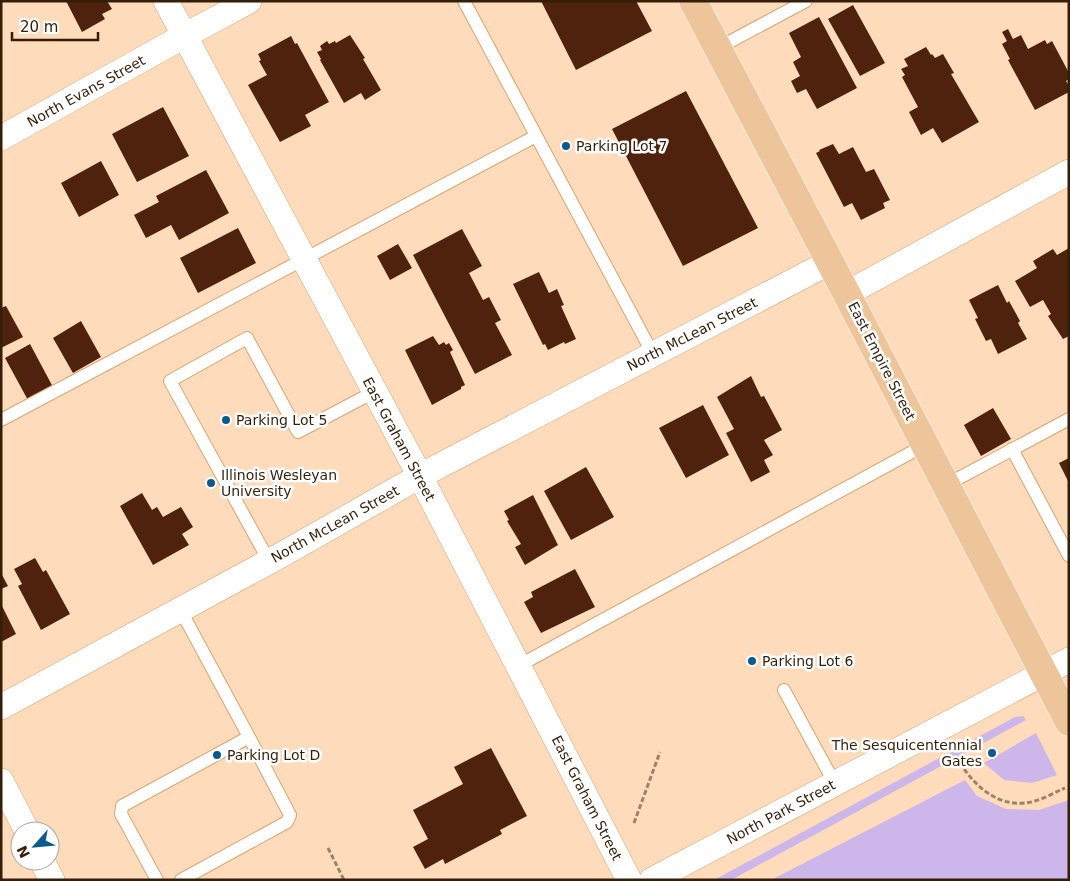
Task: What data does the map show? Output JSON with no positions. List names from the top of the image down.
{
  "streets": {
    "main road": ["East Empire Street"],
    "street": [
      "North Evans Street",
      "North McLean Street",
      "East Graham Street",
      "North Park Street"
    ]
  },
  "crossings": [
    ["North Evans Street", "East Graham Street"],
    ["North McLean Street", "East Empire Street"],
    ["North McLean Street", "East Graham Street"],
    ["East Empire Street", "North Park Street"]
  ],
  "places": [
    "Parking Lot 7",
    "Parking Lot 5",
    "Illinois Wesleyan University",
    "Parking Lot 6",
    "The Sesquicentennial Gates",
    "Parking Lot D"
  ],
  "scale_bar": "20 m",
  "north": "bottom left"
}
